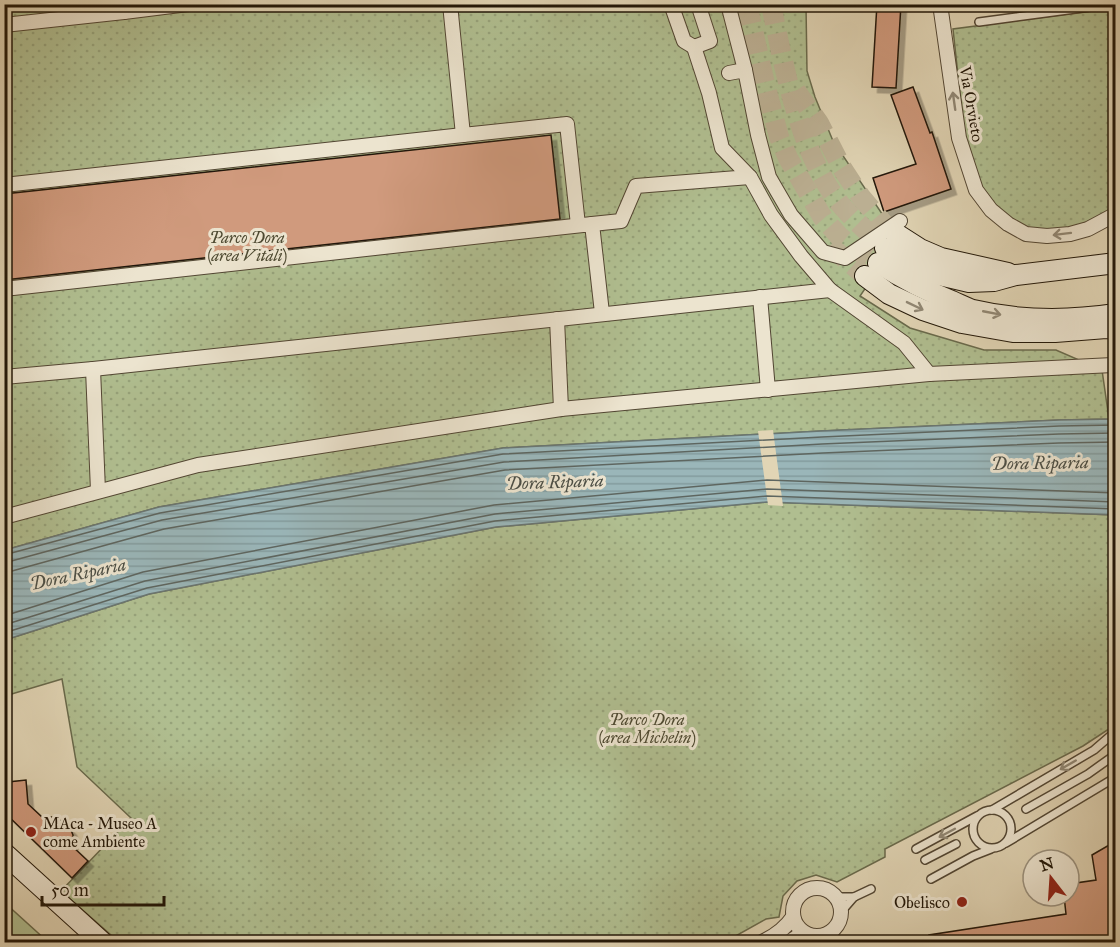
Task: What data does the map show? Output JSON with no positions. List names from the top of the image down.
{
  "streets": {
    "street": ["Via Orvieto"]
  },
  "water": ["Dora Riparia"],
  "parks": ["Parco Dora (area Vitali)", "Parco Dora (area Michelin)"],
  "places": ["MAca - Museo A come Ambiente", "Obelisco"],
  "scale_bar": "50 m",
  "north": "top"
}
